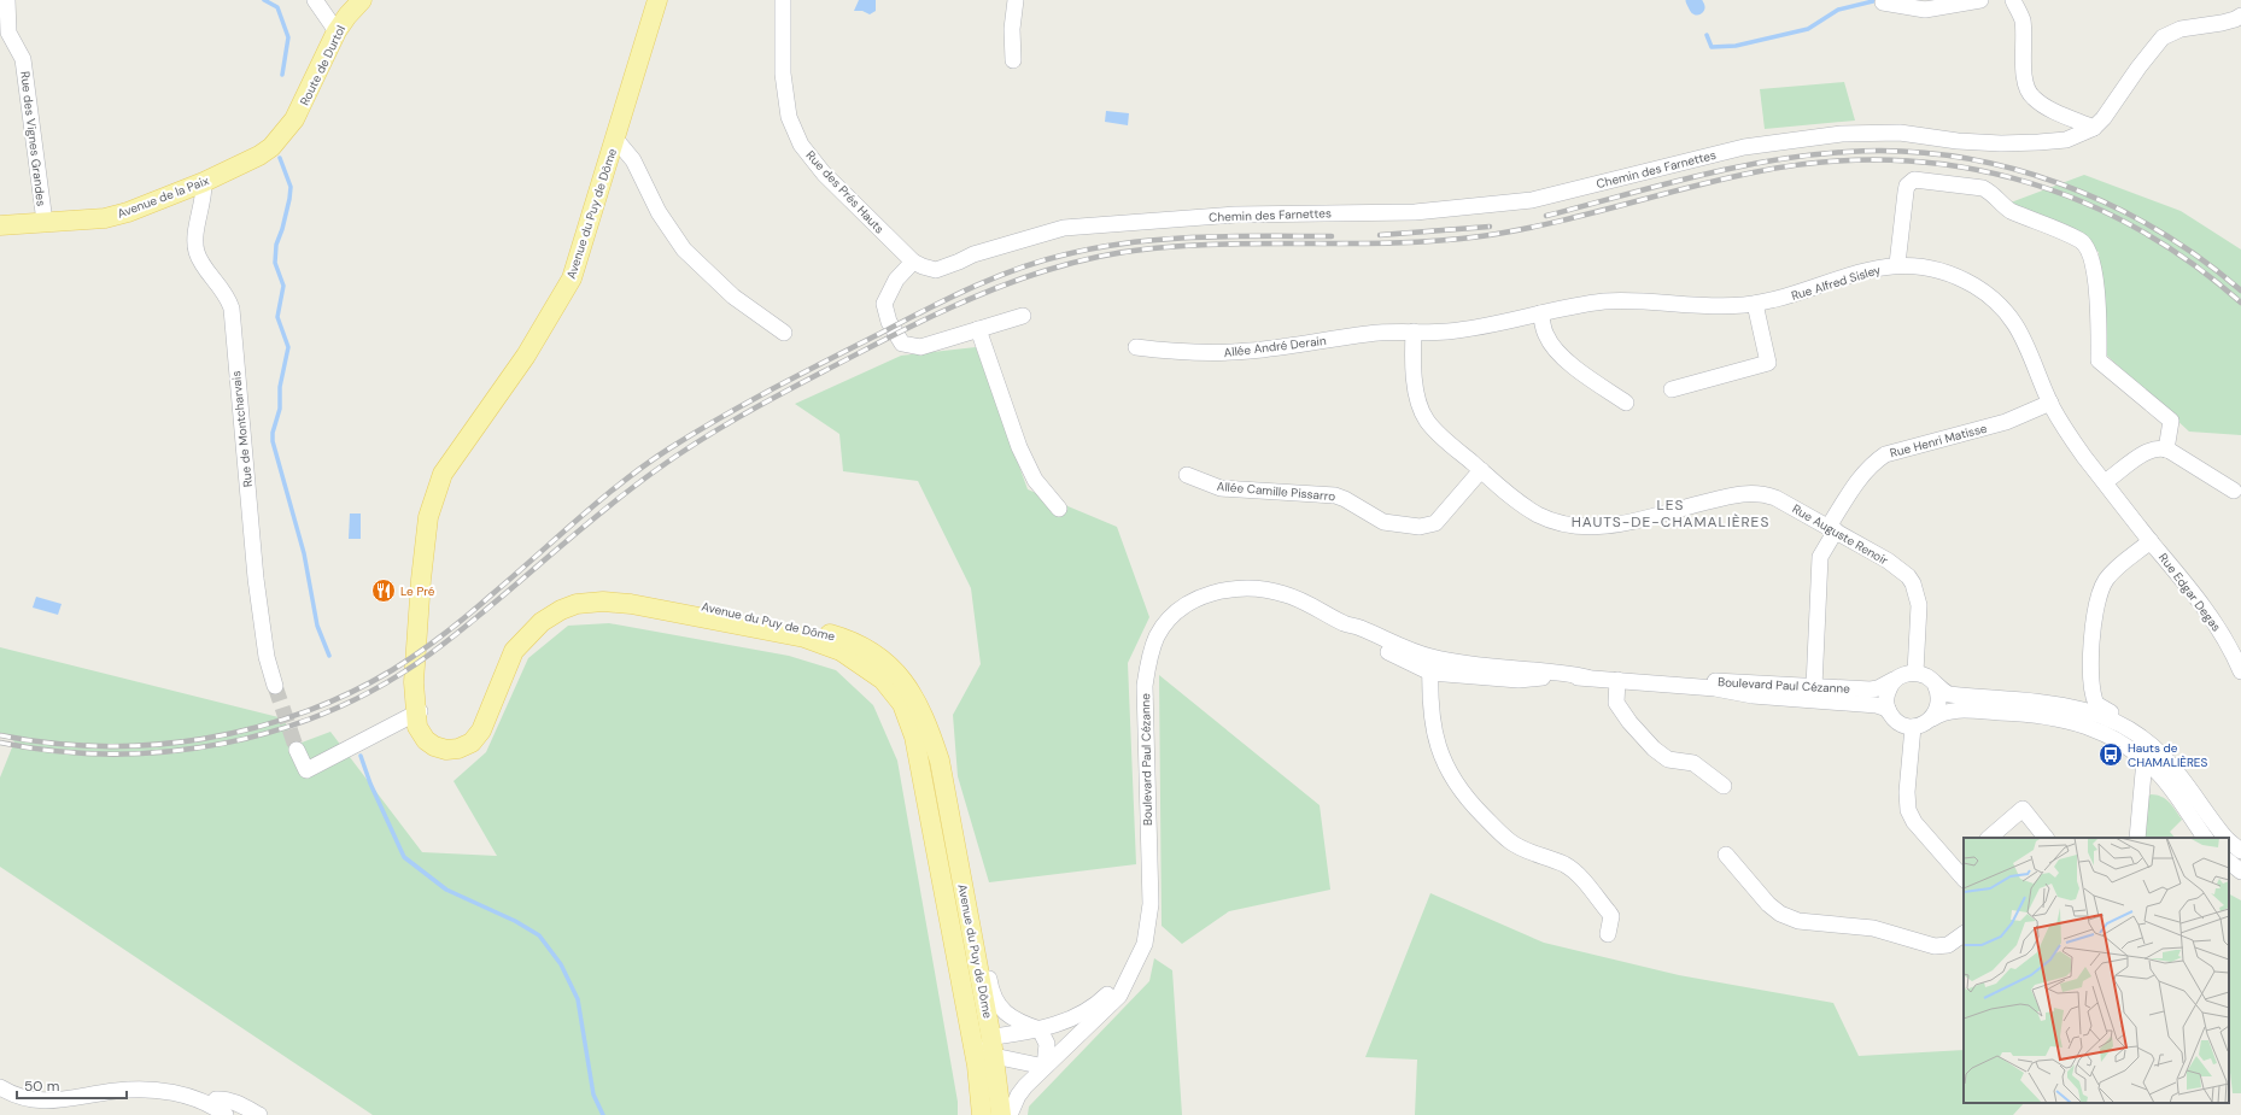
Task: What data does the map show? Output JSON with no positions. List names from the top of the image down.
{
  "streets": {
    "main road": ["Route de Durtol", "Avenue de la Paix", "Avenue du Puy de Dôme"],
    "street": [
      "Rue des Vignes Grandes",
      "Chemin des Farnettes",
      "Rue des Prés Hauts",
      "Rue Alfred Sisley",
      "Allée André Derain",
      "Rue de Montcharvais",
      "Rue Henri Matisse",
      "Allée Camille Pissarro",
      "Rue Auguste Renoir",
      "Rue Edgar Degas",
      "Boulevard Paul Cézanne"
    ]
  },
  "crossings": [
    ["Route de Durtol", "Avenue de la Paix"],
    ["Rue des Vignes Grandes", "Avenue de la Paix"],
    ["Chemin des Farnettes", "Rue des Prés Hauts"],
    ["Avenue de la Paix", "Rue de Montcharvais"],
    ["Avenue du Puy de Dôme", "Boulevard Paul Cézanne"],
    ["Rue Alfred Sisley", "Allée André Derain"],
    ["Rue Alfred Sisley", "Rue Henri Matisse"],
    ["Rue Alfred Sisley", "Rue Auguste Renoir"],
    ["Rue Alfred Sisley", "Rue Edgar Degas"],
    ["Allée André Derain", "Rue Auguste Renoir"],
    ["Rue Henri Matisse", "Rue Auguste Renoir"],
    ["Rue Henri Matisse", "Boulevard Paul Cézanne"],
    ["Allée Camille Pissarro", "Rue Auguste Renoir"],
    ["Rue Auguste Renoir", "Boulevard Paul Cézanne"]
  ],
  "districts": ["LES HAUTS-DE-CHAMALIÈRES"],
  "places": {
    "restaurant": ["Le Pré"],
    "bus stop": ["Hauts de CHAMALIÈRES"]
  },
  "scale_bar": "50 m"
}
